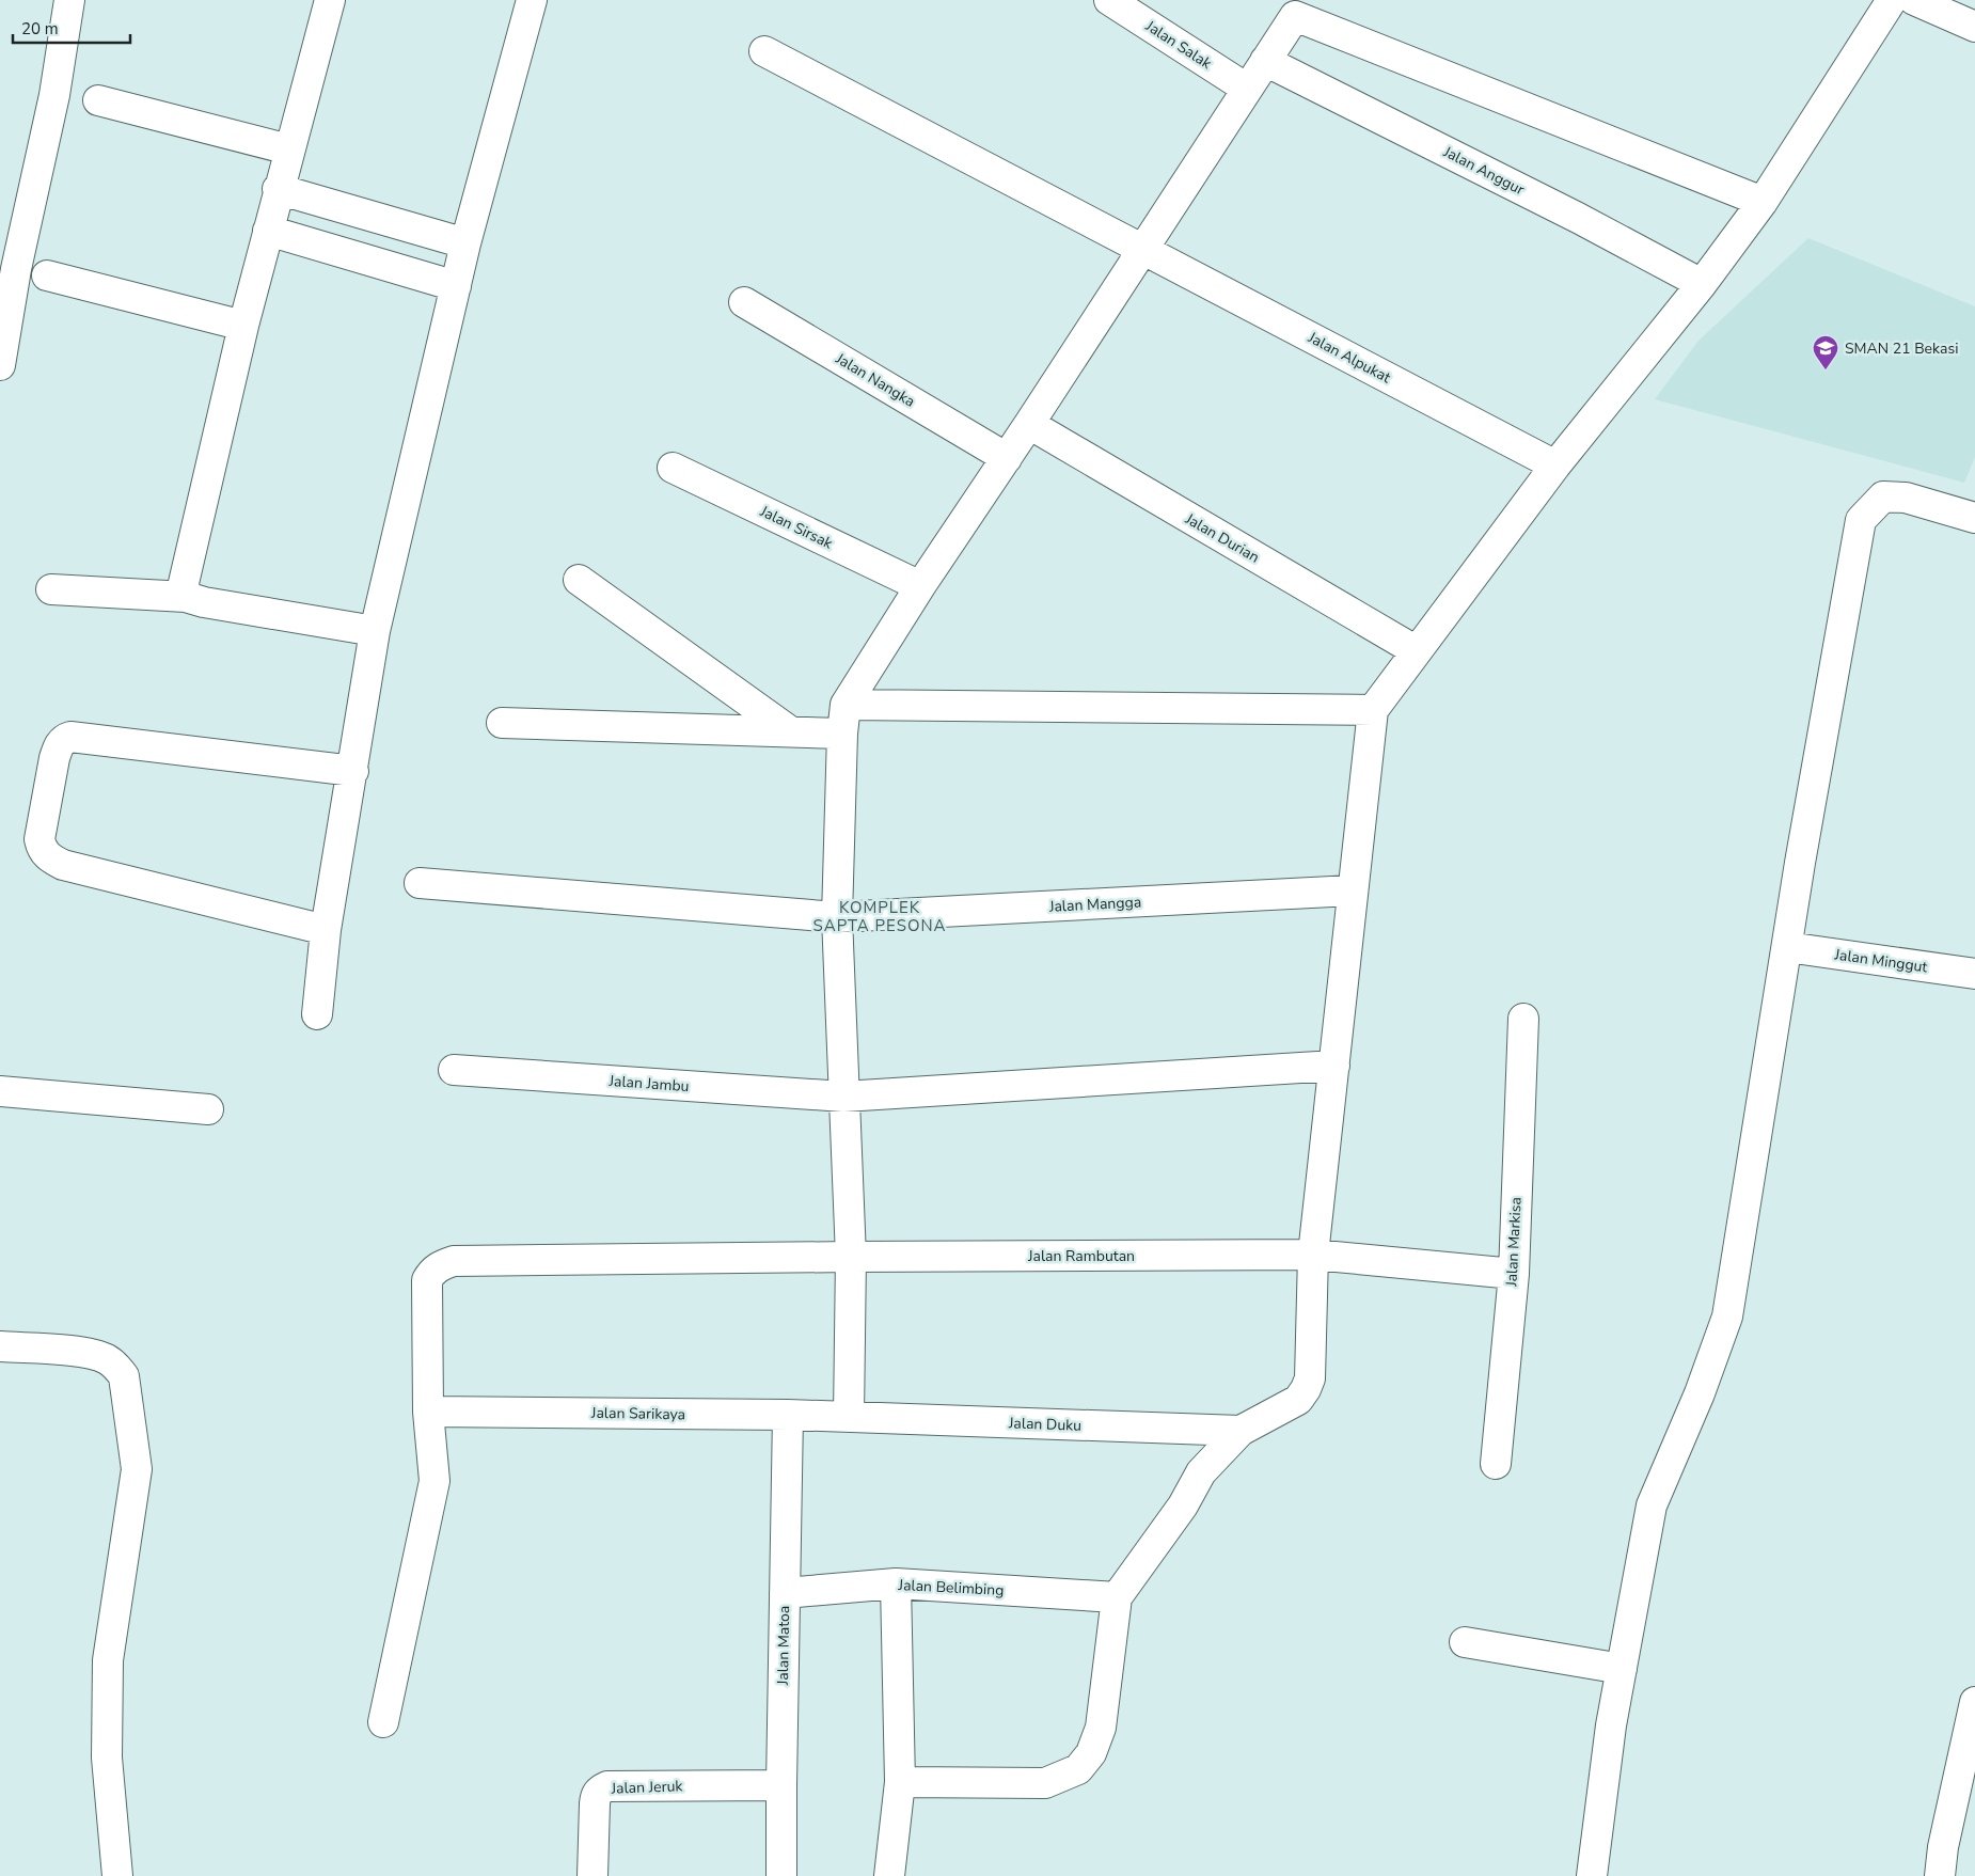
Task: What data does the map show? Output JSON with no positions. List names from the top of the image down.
{
  "streets": {
    "street": [
      "Jalan Salak",
      "Jalan Anggur",
      "Jalan Alpukat",
      "Jalan Nangka",
      "Jalan Sirsak",
      "Jalan Durian",
      "Jalan Mangga",
      "Jalan Minggut",
      "Jalan Jambu",
      "Jalan Markisa",
      "Jalan Rambutan",
      "Jalan Sarikaya",
      "Jalan Duku",
      "Jalan Belimbing",
      "Jalan Matoa",
      "Jalan Jeruk"
    ]
  },
  "crossings": [
    ["Jalan Markisa", "Jalan Rambutan"],
    ["Jalan Rambutan", "Jalan Sarikaya"],
    ["Jalan Sarikaya", "Jalan Duku"],
    ["Jalan Sarikaya", "Jalan Matoa"],
    ["Jalan Belimbing", "Jalan Matoa"],
    ["Jalan Matoa", "Jalan Jeruk"]
  ],
  "districts": ["KOMPLEK SAPTA PESONA"],
  "places": {
    "school or university": ["SMAN 21 Bekasi"]
  },
  "scale_bar": "20 m"
}
